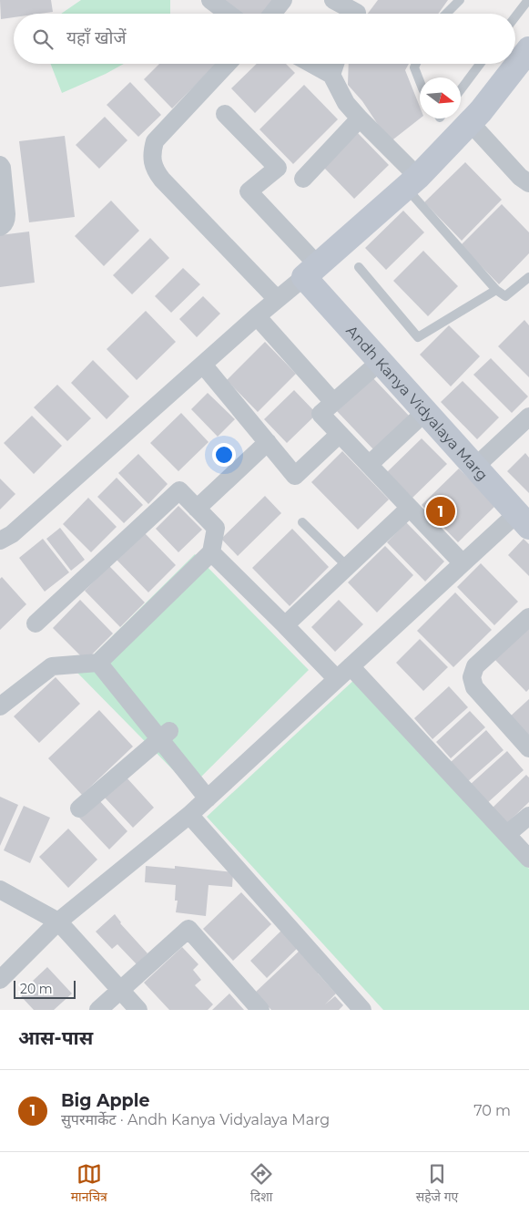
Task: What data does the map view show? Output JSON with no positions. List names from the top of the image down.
{
  "streets": {
    "street": ["Andh Kanya Vidyalaya Marg"]
  },
  "scale_bar": "20 m",
  "north": "right",
  "page": {
    "search": "यहाँ खोजें",
    "pins": "1",
    "scale": "20 m",
    "heading": "आस-पास",
    "list": [
      {
        "mark": "1",
        "name": "Big Apple",
        "note": "सुपरमार्केट · Andh Kanya Vidyalaya Marg",
        "value": "70 m"
      }
    ],
    "nav": ["मानचित्र", "दिशा", "सहेजे गए"]
  }
}
